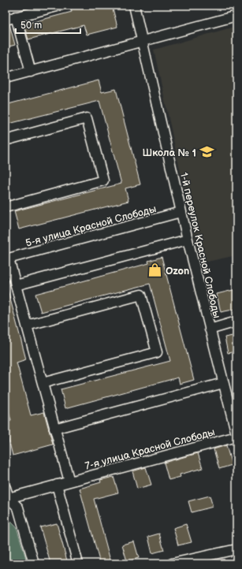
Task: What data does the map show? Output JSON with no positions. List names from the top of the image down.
{
  "streets": {
    "street": ["5-я улица Красной Слободы", "1-й переулок Красной Слободы", "7-я улица Красной Слободы"]
  },
  "crossings": [
    ["5-я улица Красной Слободы", "1-й переулок Красной Слободы"],
    ["1-й переулок Красной Слободы", "7-я улица Красной Слободы"]
  ],
  "places": {
    "school or university": ["Школа № 1"],
    "shop": ["Ozon"]
  },
  "scale_bar": "50 m"
}
